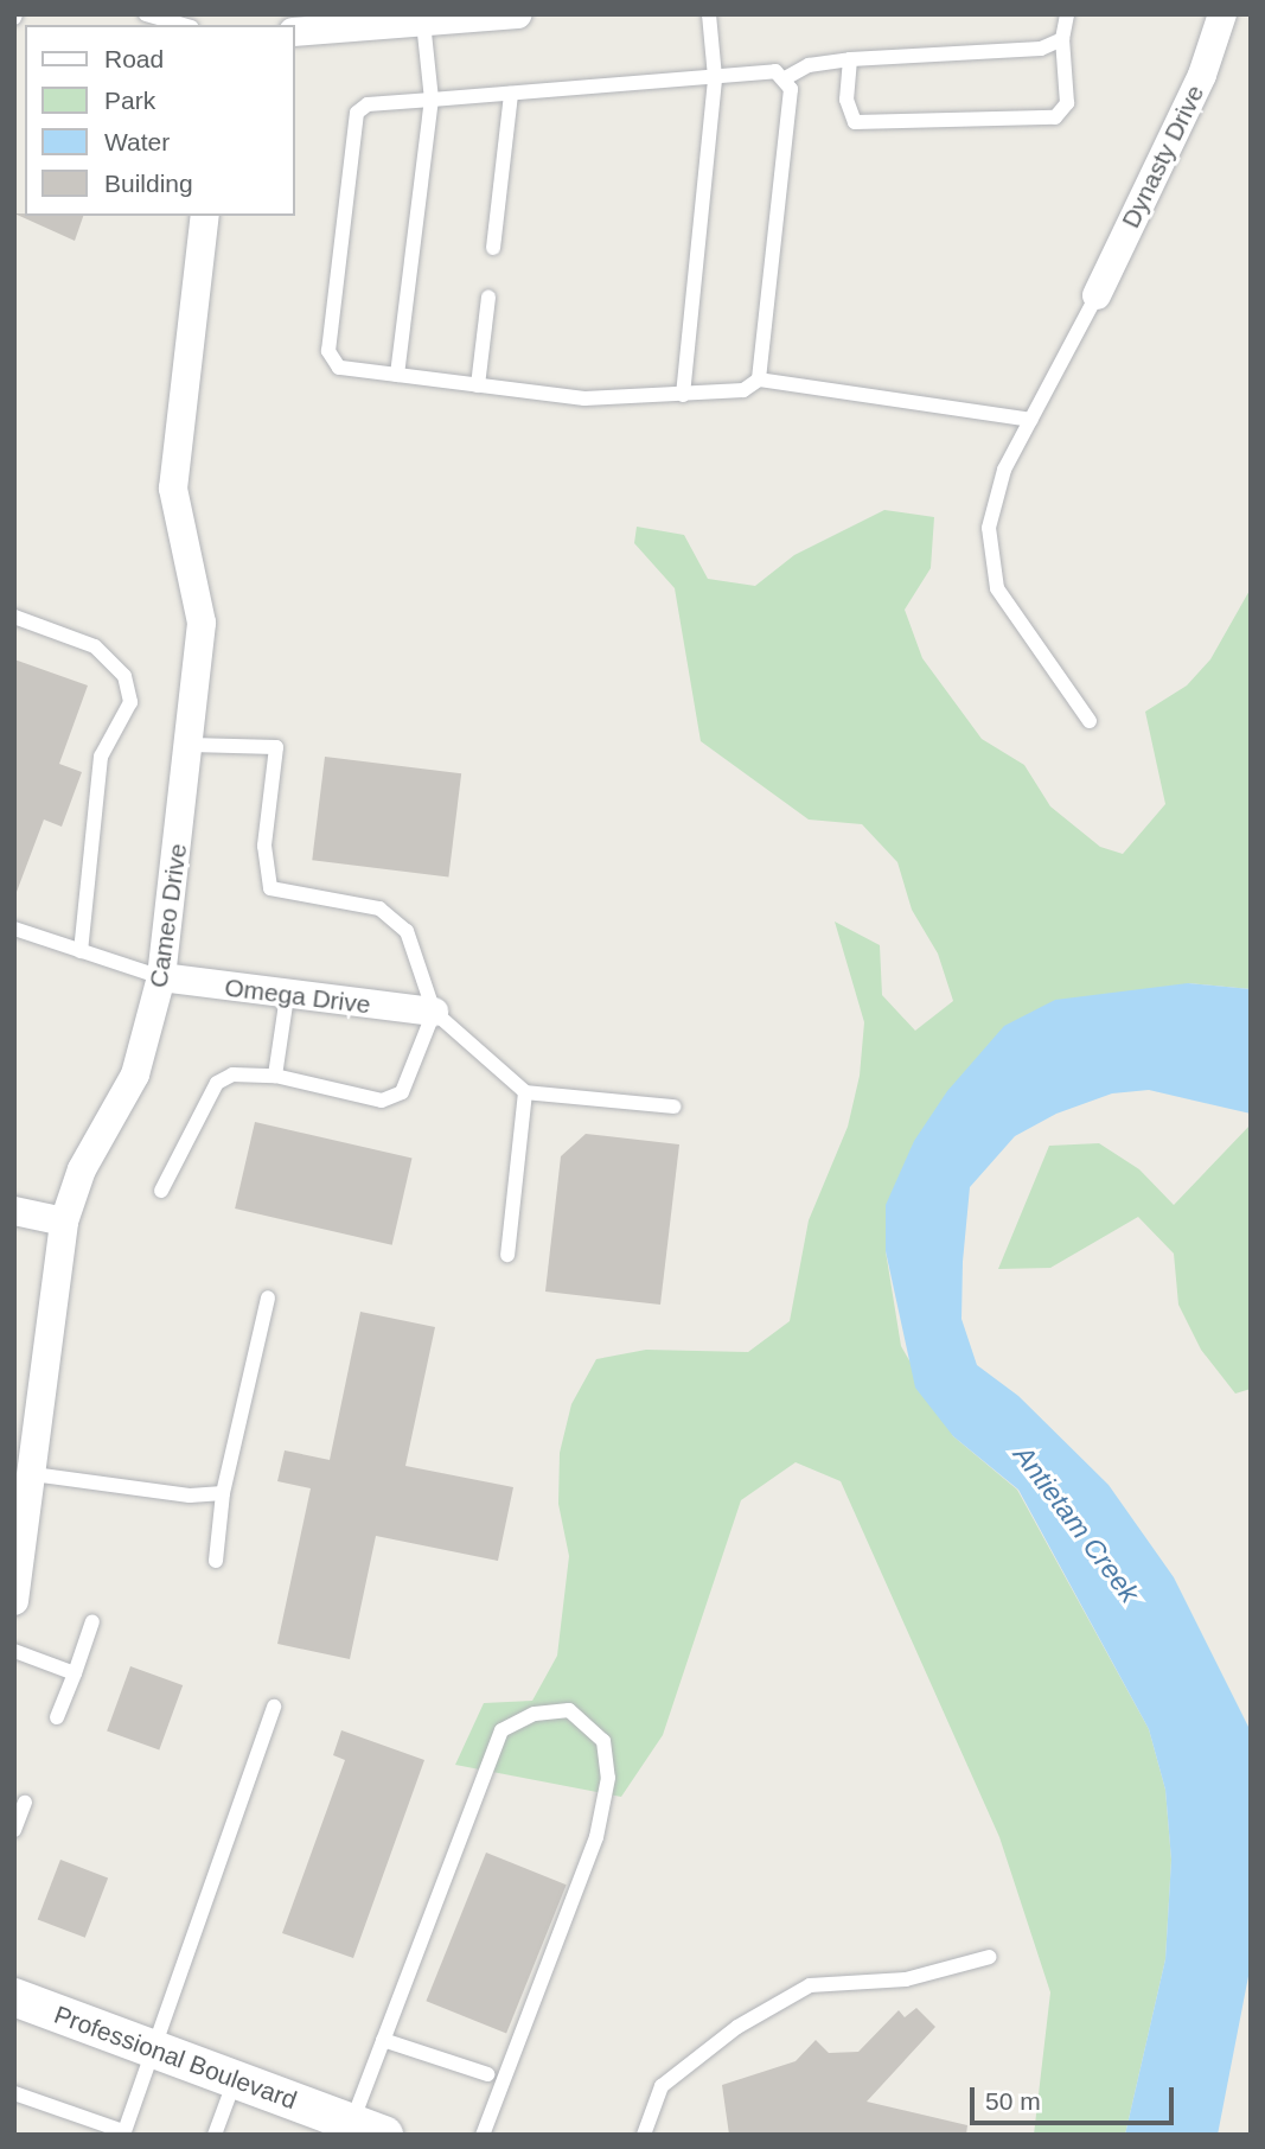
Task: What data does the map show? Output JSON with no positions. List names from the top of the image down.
{
  "streets": {
    "street": [
      "Dynasty Drive",
      "Cameo Drive",
      "Omega Drive",
      "Professional Boulevard"
    ]
  },
  "crossings": [
    ["Cameo Drive", "Omega Drive"]
  ],
  "water": ["Antietam Creek"],
  "legend": [
    "Road",
    "Park",
    "Water",
    "Building"
  ],
  "scale_bar": "50 m"
}
